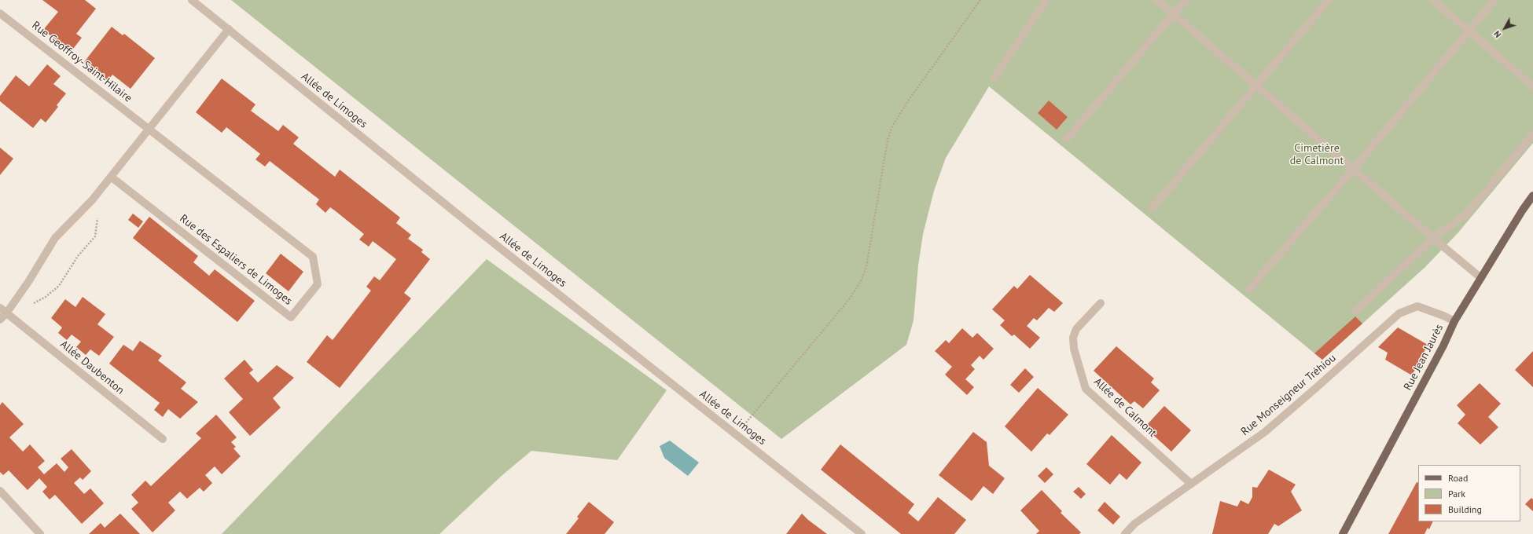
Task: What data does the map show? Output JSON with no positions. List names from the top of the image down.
{
  "streets": {
    "main road": ["Rue Jean Jaurès"],
    "street": [
      "Rue Geoffroy-Saint-Hilaire",
      "Allée de Limoges",
      "Rue des Espaliers de Limoges",
      "Allée Daubenton",
      "Rue Monseigneur Tréhiou",
      "Allée de Calmont"
    ]
  },
  "crossings": [
    ["Rue Geoffroy-Saint-Hilaire", "Rue des Espaliers de Limoges"],
    ["Rue Jean Jaurès", "Rue Monseigneur Tréhiou"],
    ["Rue Monseigneur Tréhiou", "Allée de Calmont"]
  ],
  "parks": ["Cimetière de Calmont"],
  "legend": ["Road", "Park", "Building"],
  "north": "bottom left"
}
